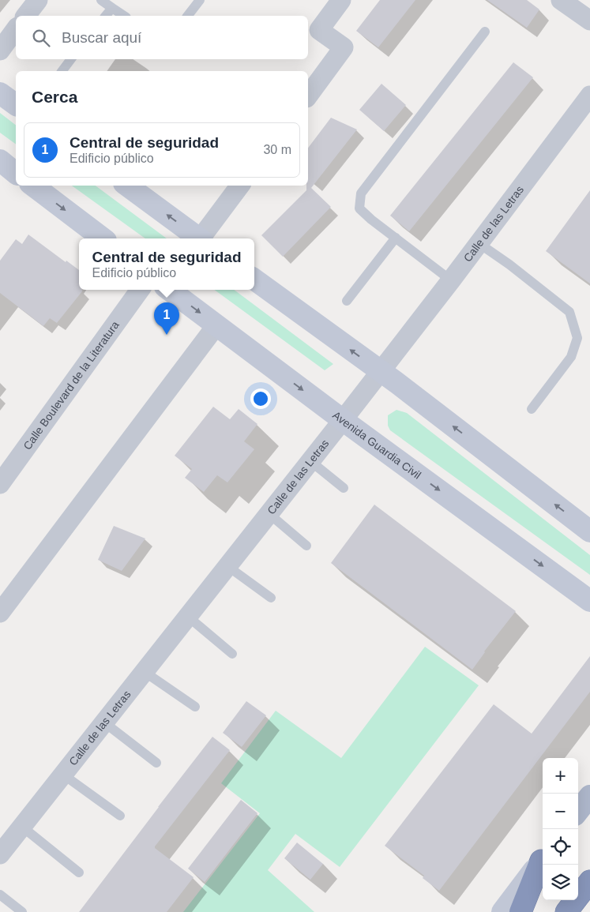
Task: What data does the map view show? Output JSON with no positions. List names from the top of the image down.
{
  "streets": {
    "main road": ["Avenida Guardia Civil"],
    "street": ["Calle de las Letras", "Calle Boulevard de la Literatura"]
  },
  "crossings": [
    ["Calle de las Letras", "Avenida Guardia Civil"]
  ],
  "page": {
    "search": "Buscar aquí",
    "heading": "Cerca",
    "list": [
      {
        "mark": "1",
        "name": "Central de seguridad",
        "note": "Edificio público",
        "value": "30 m"
      }
    ],
    "popup": ["Central de seguridad", "Edificio público"],
    "pins": "1",
    "map_buttons": ["+", "−"]
  }
}
